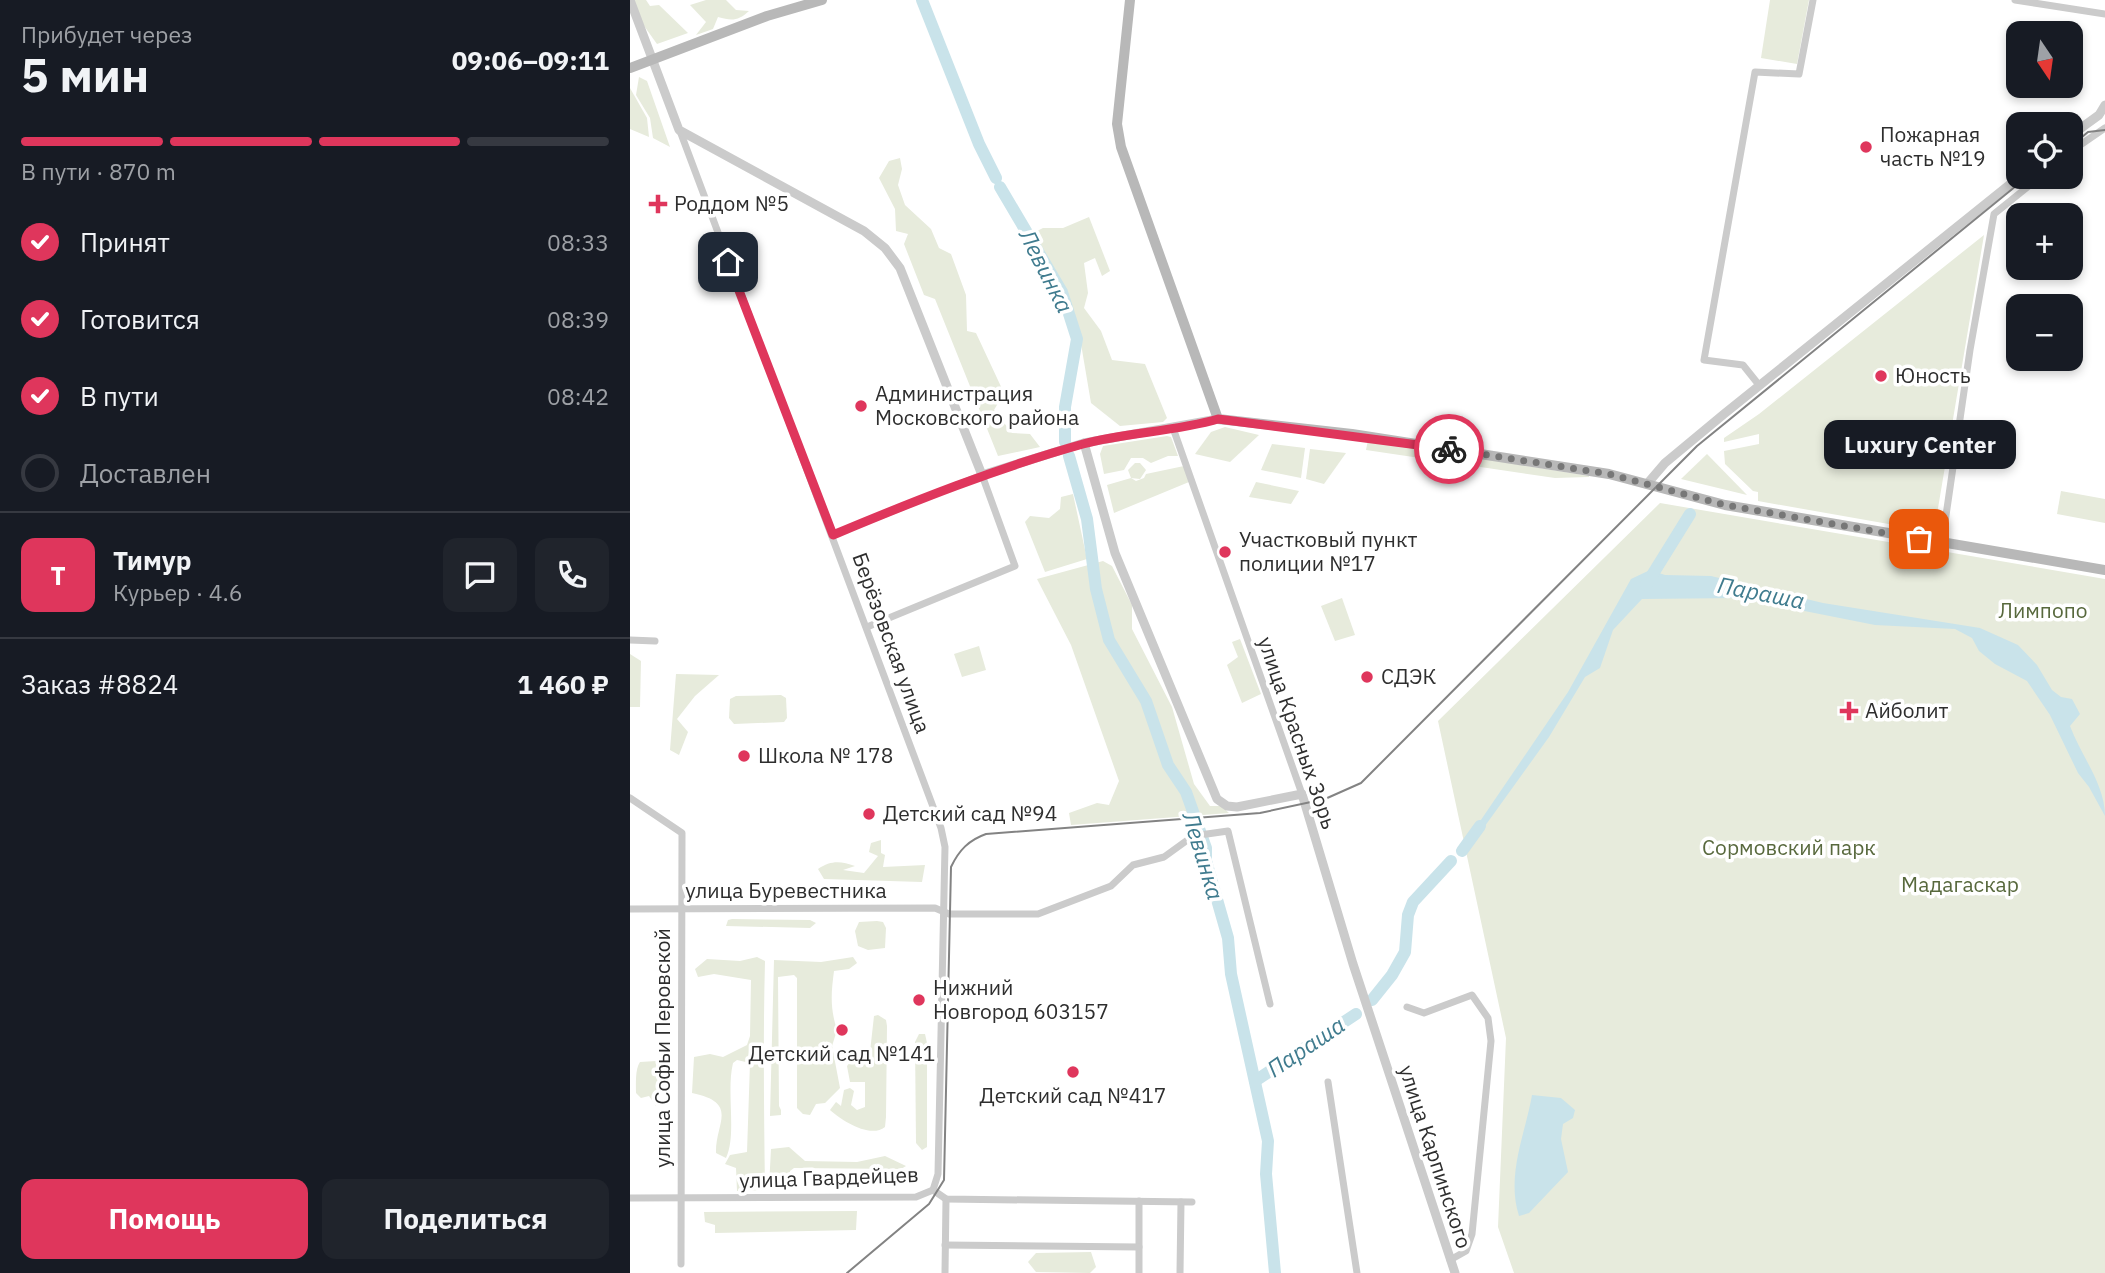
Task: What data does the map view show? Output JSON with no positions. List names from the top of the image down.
{
  "streets": {
    "street": [
      "Берёзовская улица",
      "улица Красных Зорь",
      "улица Буревестника",
      "улица Софьи Перовской",
      "улица Карпинского",
      "улица Гвардейцев"
    ]
  },
  "crossings": [
    ["Берёзовская улица", "улица Буревестника"],
    ["Берёзовская улица", "улица Гвардейцев"],
    ["улица Красных Зорь", "улица Карпинского"],
    ["улица Буревестника", "улица Софьи Перовской"],
    ["улица Софьи Перовской", "улица Гвардейцев"]
  ],
  "water": ["Левинка", "Параша"],
  "parks": ["Лимпопо", "Сормовский парк", "Мадагаскар"],
  "places": {
    "other": [
      "Пожарная часть №19",
      "Юность",
      "Администрация Московского района",
      "Luxury Center",
      "Участковый пункт полиции №17",
      "СДЭК",
      "Школа № 178",
      "Детский сад №94",
      "Нижний Новгород 603157",
      "Детский сад №141",
      "Детский сад №417"
    ],
    "health": ["Роддом №5", "Айболит"]
  },
  "north": "bottom",
  "page": {
    "heading": ["5 мин", "Прибудет через", "09:06–09:11"],
    "panel": [
      "Тимур",
      "Курьер · 4.6",
      "Заказ #8824",
      "1 460 ₽"
    ],
    "map_buttons": ["+", "−"],
    "bar": "В пути · 870 m",
    "list": [
      ["Принят", "08:33"],
      ["Готовится", "08:39"],
      ["В пути", "08:42"],
      "Доставлен"
    ],
    "bubble": "Luxury Center",
    "round": "Т",
    "buttons": ["Помощь", "Поделиться"]
  }
}
